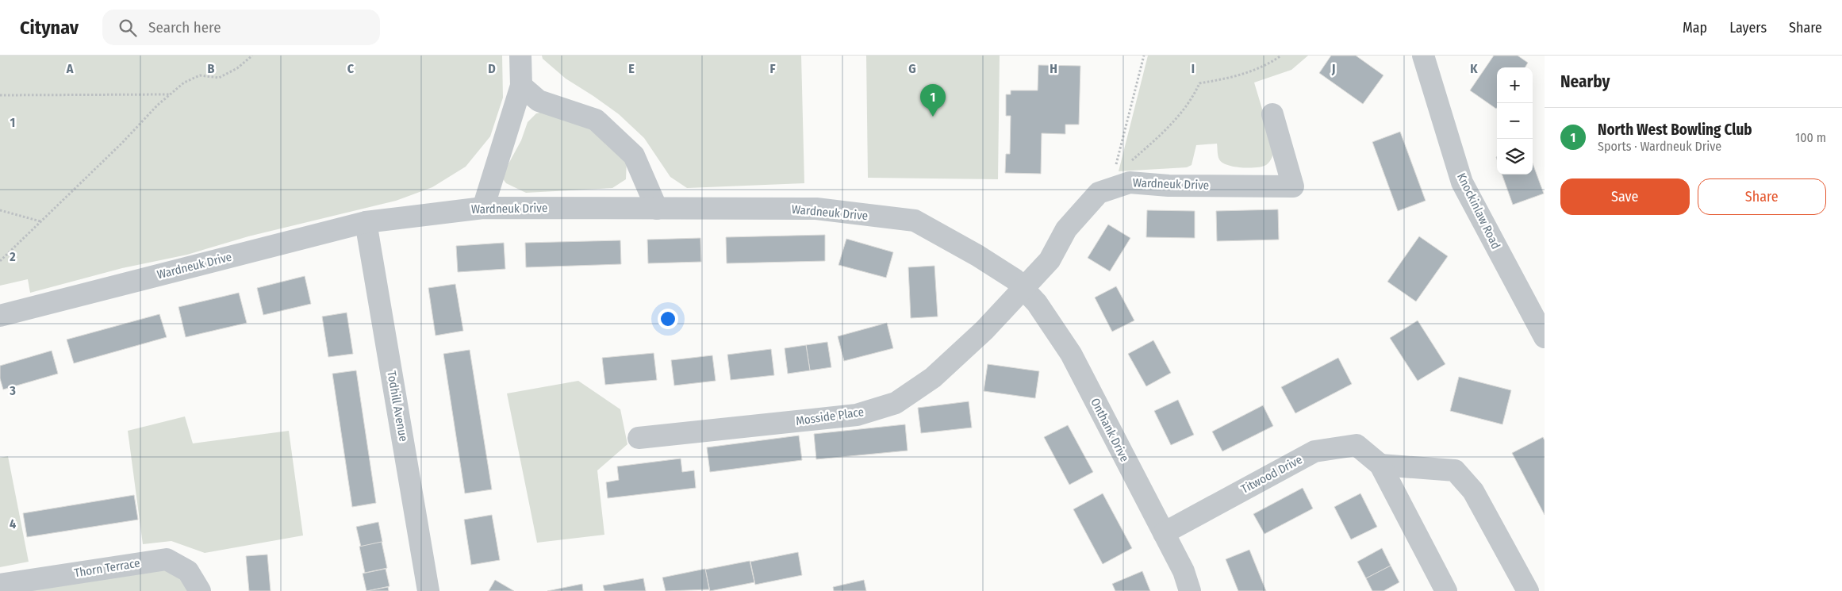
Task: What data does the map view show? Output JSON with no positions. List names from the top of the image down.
{
  "streets": {
    "street": [
      "Wardneuk Drive",
      "Knockinlaw Road",
      "Todhill Avenue",
      "Mosside Place",
      "Onthank Drive",
      "Titwood Drive",
      "Thorn Terrace"
    ]
  },
  "crossings": [
    ["Wardneuk Drive", "Todhill Avenue"],
    ["Wardneuk Drive", "Mosside Place"],
    ["Wardneuk Drive", "Onthank Drive"],
    ["Mosside Place", "Onthank Drive"],
    ["Onthank Drive", "Titwood Drive"]
  ],
  "page": {
    "header": "Citynav",
    "search": "Search here",
    "nav": ["Map", "Layers", "Share"],
    "heading": "Nearby",
    "map_buttons": ["+", "−"],
    "pins": "1",
    "list": [
      {
        "mark": "1",
        "name": "North West Bowling Club",
        "note": "Sports · Wardneuk Drive",
        "value": "100 m"
      }
    ],
    "buttons": ["Save", "Share"]
  },
  "grid": {
    "columns": [
      "A",
      "B",
      "C",
      "D",
      "E",
      "F",
      "G",
      "H",
      "I",
      "J",
      "K"
    ],
    "rows": [
      "1",
      "2",
      "3",
      "4"
    ]
  }
}
